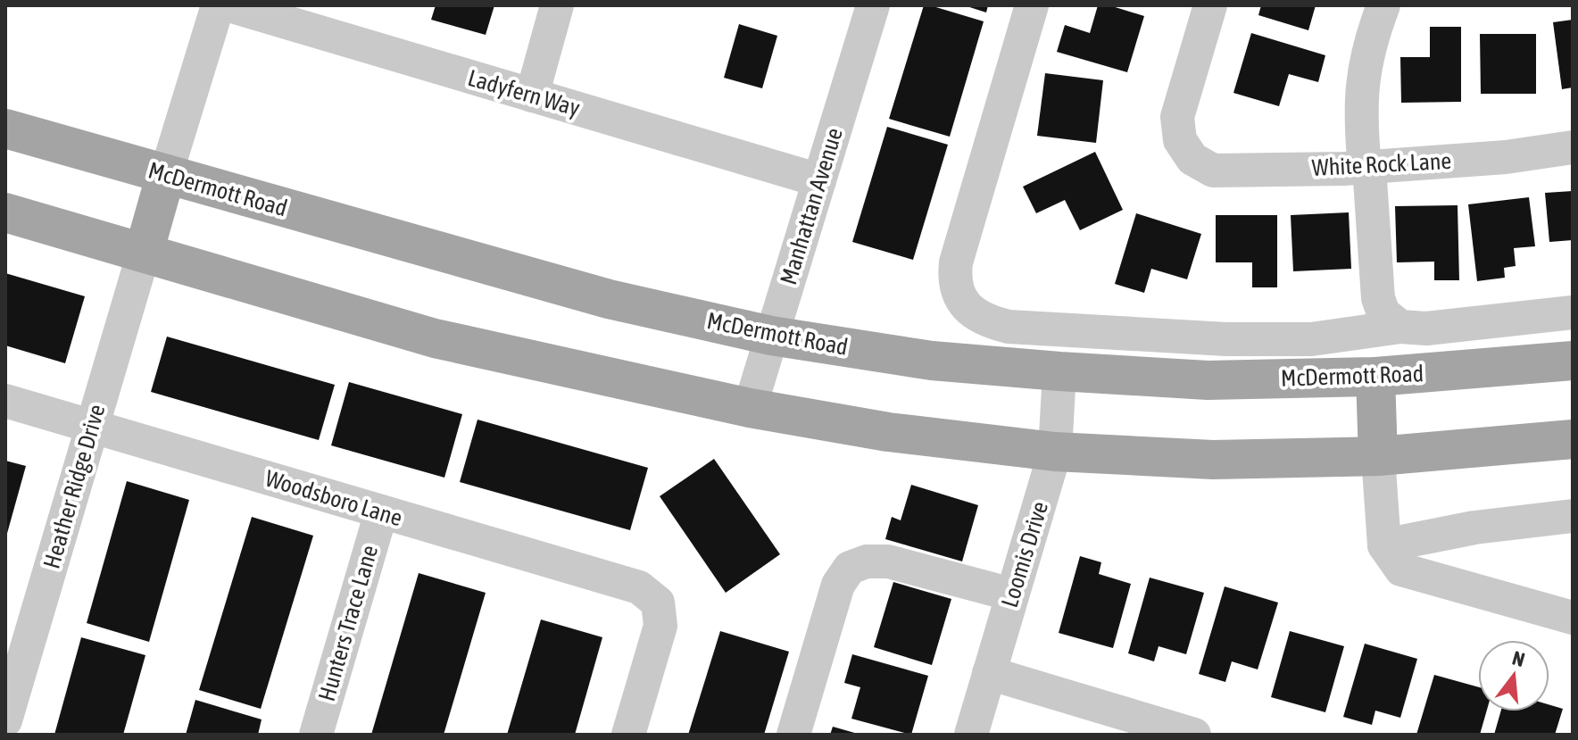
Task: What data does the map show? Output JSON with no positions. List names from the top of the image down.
{
  "streets": {
    "main road": ["McDermott Road"],
    "street": [
      "Ladyfern Way",
      "White Rock Lane",
      "Manhattan Avenue",
      "Heather Ridge Drive",
      "Woodsboro Lane",
      "Loomis Drive",
      "Hunters Trace Lane"
    ]
  },
  "crossings": [
    ["Ladyfern Way", "Manhattan Avenue"],
    ["McDermott Road", "Manhattan Avenue"],
    ["McDermott Road", "Loomis Drive"],
    ["Heather Ridge Drive", "Woodsboro Lane"],
    ["Woodsboro Lane", "Hunters Trace Lane"]
  ],
  "north": "top"
}
